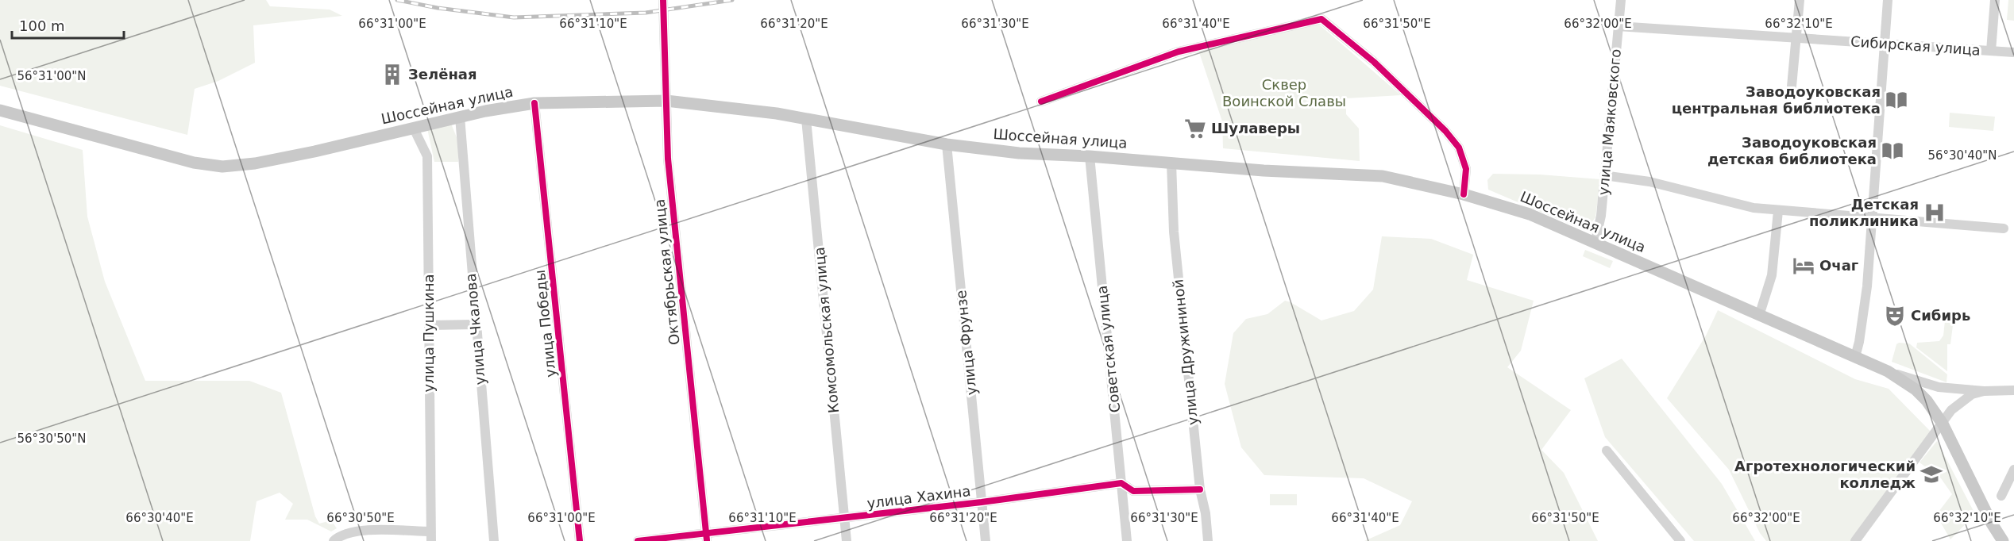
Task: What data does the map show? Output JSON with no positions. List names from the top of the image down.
{
  "streets": {
    "main road": ["Шоссейная улица"],
    "street": [
      "Сибирская улица",
      "улица Маяковского",
      "Октябрьская улица",
      "улица Победы",
      "улица Чкалова",
      "Комсомольская улица",
      "улица Пушкина",
      "улица Фрунзе",
      "Советская улица",
      "улица Дружининой",
      "улица Хахина"
    ]
  },
  "crossings": [
    ["Сибирская улица", "улица Маяковского"],
    ["Шоссейная улица", "улица Маяковского"],
    ["Шоссейная улица", "Октябрьская улица"],
    ["Шоссейная улица", "улица Победы"],
    ["Шоссейная улица", "улица Чкалова"],
    ["Шоссейная улица", "Комсомольская улица"],
    ["Шоссейная улица", "улица Пушкина"],
    ["Шоссейная улица", "улица Фрунзе"],
    ["Шоссейная улица", "Советская улица"],
    ["Шоссейная улица", "улица Дружининой"],
    ["Октябрьская улица", "улица Хахина"],
    ["Комсомольская улица", "улица Хахина"],
    ["улица Фрунзе", "улица Хахина"],
    ["Советская улица", "улица Хахина"],
    ["улица Дружининой", "улица Хахина"]
  ],
  "parks": ["Сквер Воинской Славы"],
  "places": {
    "building": ["Зелёная"],
    "library": ["Заводоуковская центральная библиотека", "Заводоуковская детская библиотека"],
    "supermarket": ["Шулаверы"],
    "hospital": ["Детская поликлиника"],
    "hotel": ["Очаг"],
    "theatre": ["Сибирь"],
    "school or university": ["Агротехнологический колледж"]
  },
  "scale_bar": "100 m",
  "coordinates": [
    "66°31'00\"E",
    "66°31'10\"E",
    "66°31'20\"E",
    "66°31'30\"E",
    "66°31'40\"E",
    "66°31'50\"E",
    "66°32'00\"E",
    "66°32'10\"E",
    "56°31'00\"N",
    "56°30'40\"N",
    "56°30'50\"N",
    "66°30'40\"E",
    "66°30'50\"E"
  ]
}
